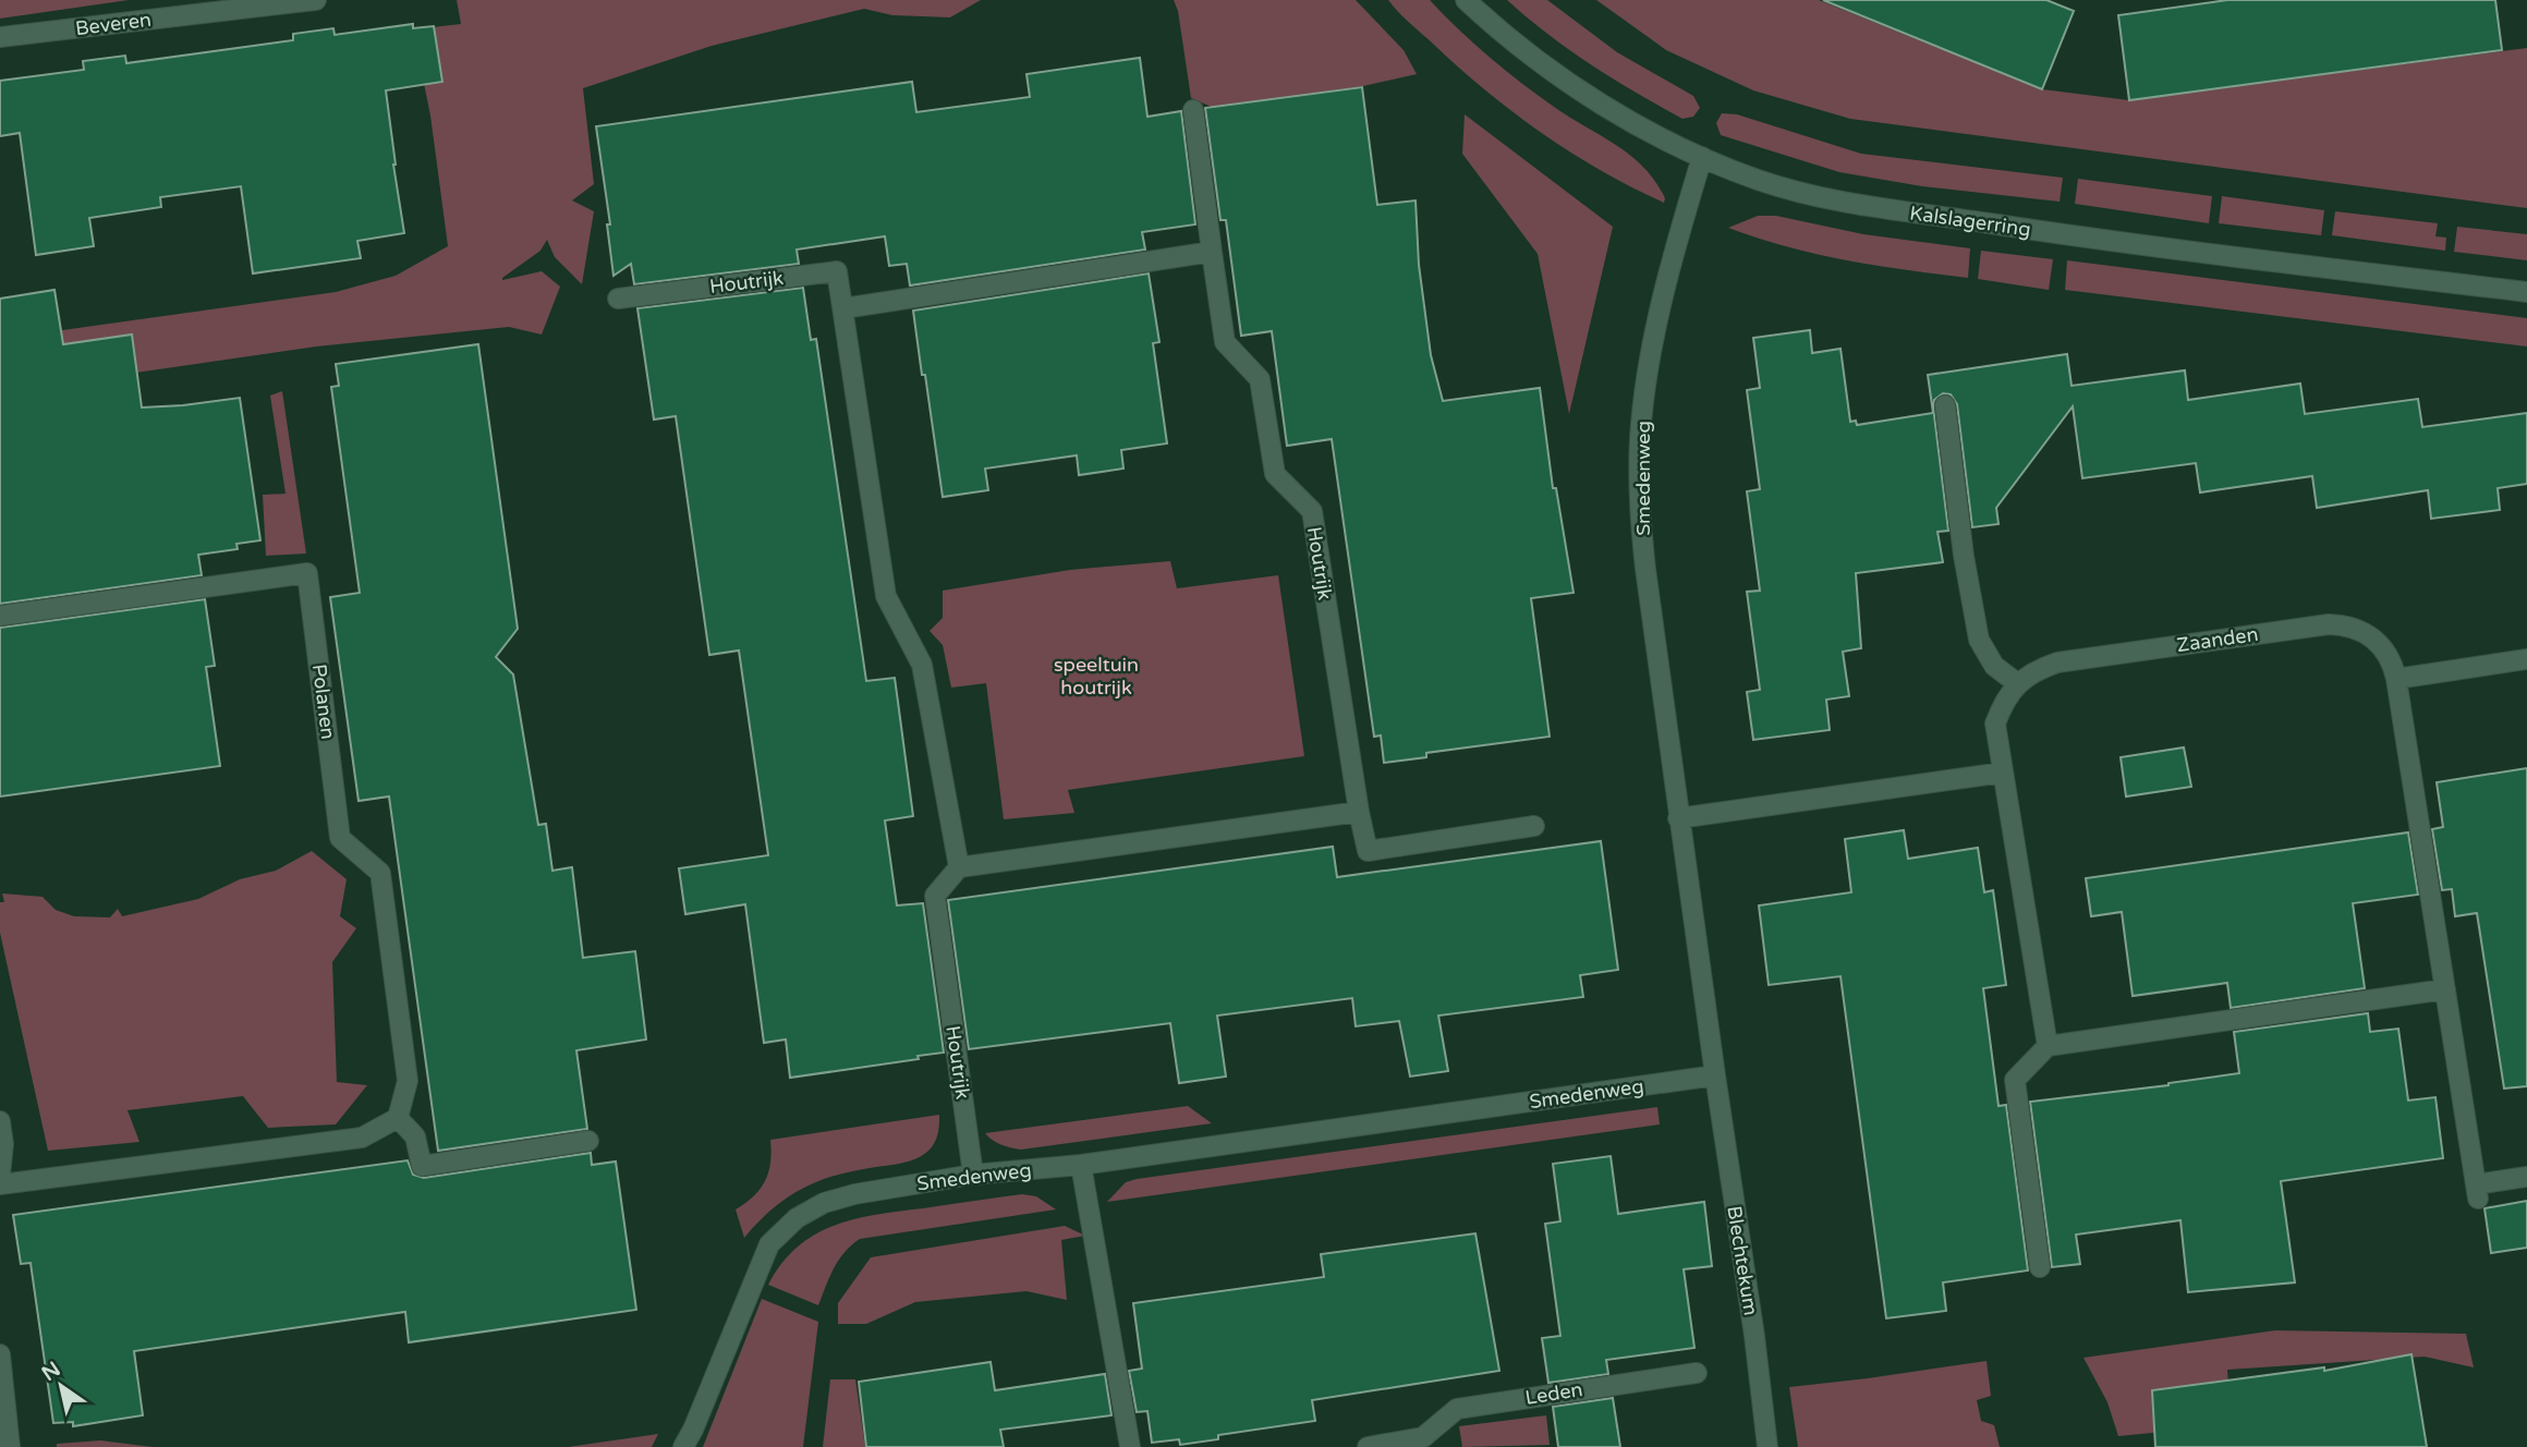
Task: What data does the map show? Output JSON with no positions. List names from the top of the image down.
{
  "streets": {
    "street": [
      "Beveren",
      "Kalslagerring",
      "Houtrijk",
      "Smedenweg",
      "Zaanden",
      "Polanen",
      "Blechtekum",
      "Leden"
    ]
  },
  "crossings": [
    ["Kalslagerring", "Smedenweg"],
    ["Houtrijk", "Smedenweg"],
    ["Smedenweg", "Blechtekum"]
  ],
  "parks": ["speeltuin houtrijk"],
  "north": "top left"
}
